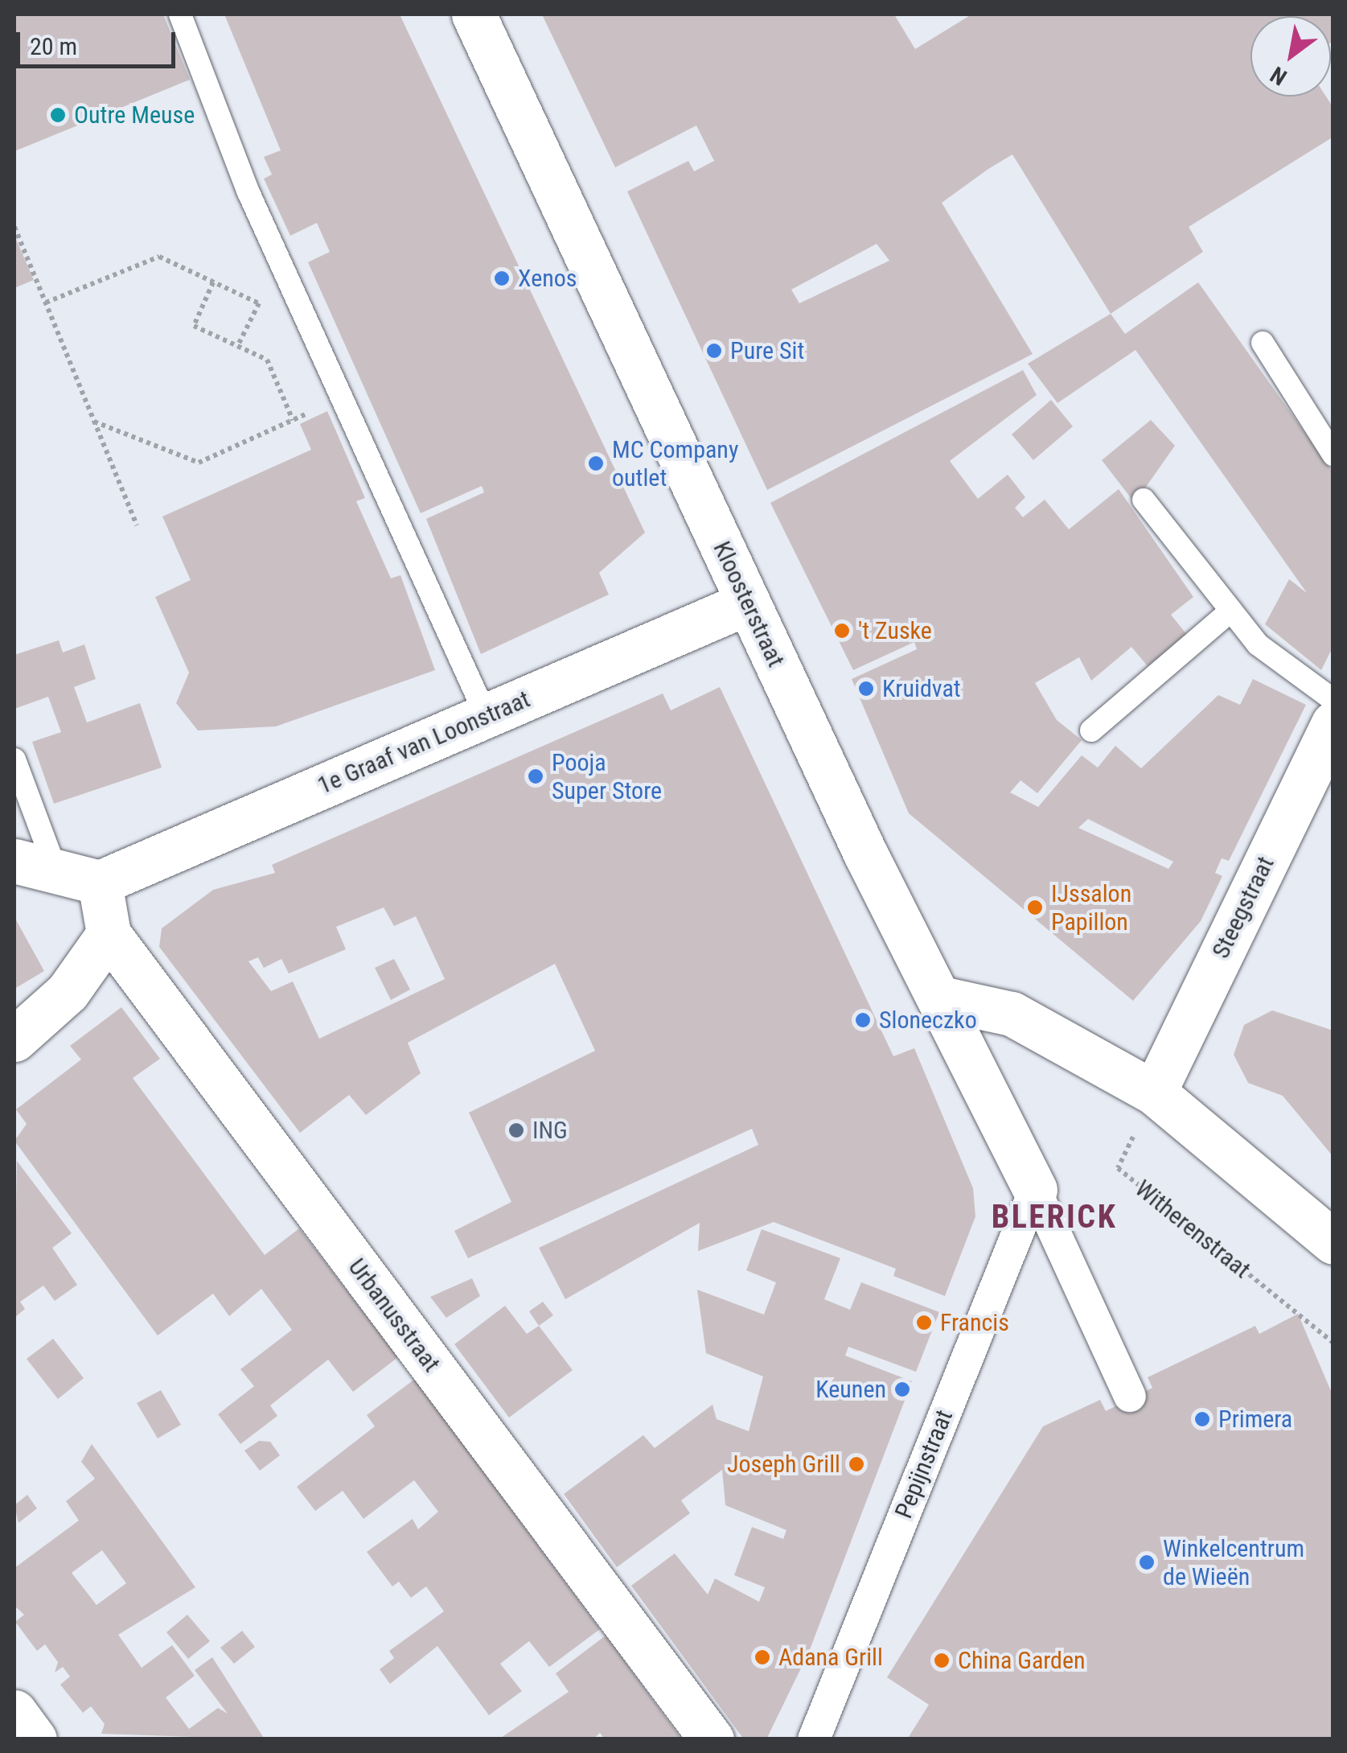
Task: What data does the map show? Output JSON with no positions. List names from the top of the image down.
{
  "streets": {
    "street": [
      "Kloosterstraat",
      "1e Graaf van Loonstraat",
      "Steegstraat",
      "Urbanusstraat",
      "Pepijnstraat"
    ],
    "path": ["Witherenstraat"]
  },
  "crossings": [
    ["Kloosterstraat", "1e Graaf van Loonstraat"],
    ["Kloosterstraat", "Pepijnstraat"],
    ["1e Graaf van Loonstraat", "Urbanusstraat"],
    ["Steegstraat", "Witherenstraat"]
  ],
  "districts": ["BLERICK"],
  "places": [
    "Outre Meuse",
    "Xenos",
    "Pure Sit",
    "MC Company outlet",
    "'t Zuske",
    "Kruidvat",
    "Pooja Super Store",
    "IJssalon Papillon",
    "Sloneczko",
    "ING",
    "Francis",
    "Keunen",
    "Primera",
    "Joseph Grill",
    "Winkelcentrum de Wieën",
    "Adana Grill",
    "China Garden"
  ],
  "scale_bar": "20 m",
  "north": "bottom left"
}
